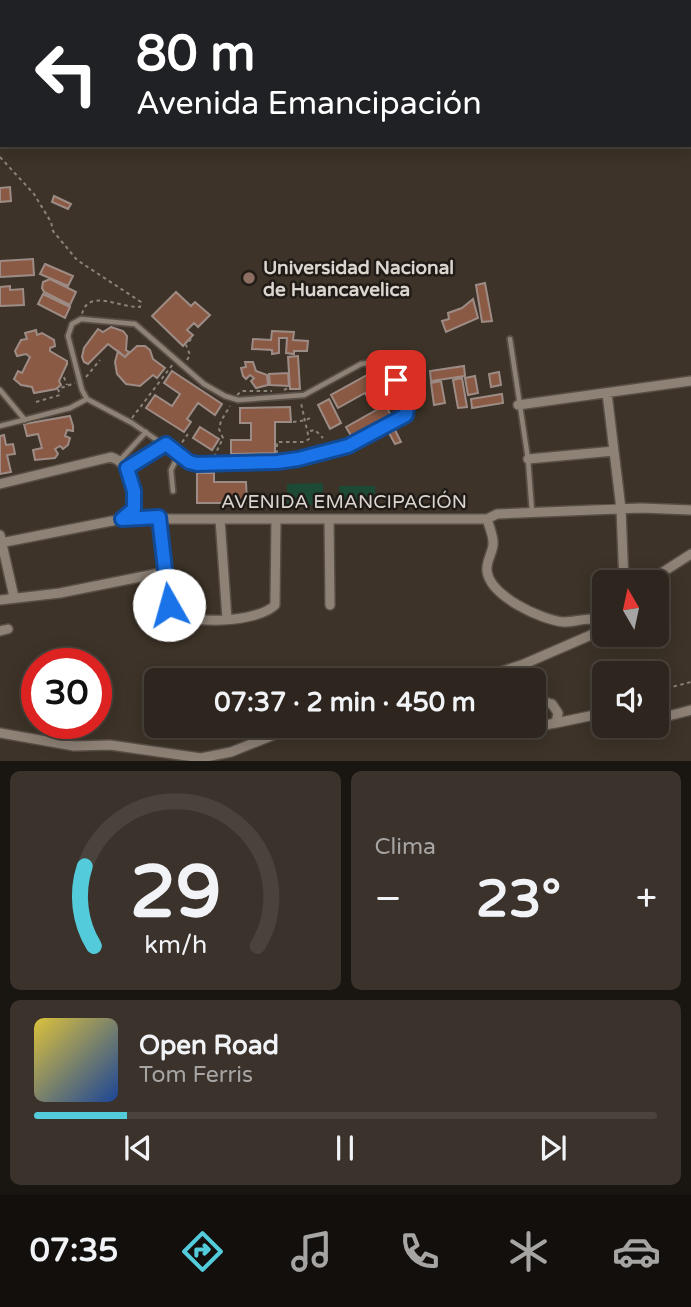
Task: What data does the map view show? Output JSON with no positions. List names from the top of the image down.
{
  "streets": {
    "street": ["AVENIDA EMANCIPACIÓN"]
  },
  "places": ["Universidad Nacional de Huancavelica"],
  "north": "top",
  "page": {
    "turn": ["80 m", "Avenida Emancipación"],
    "limit": "30",
    "trip": "07:37 · 2 min · 450 m",
    "tile": "Clima",
    "heat": ["−", "23°", "+"],
    "song": ["Open Road", "Tom Ferris"],
    "tabs": "07:35",
    "gauge": ["29", "km/h"]
  }
}
